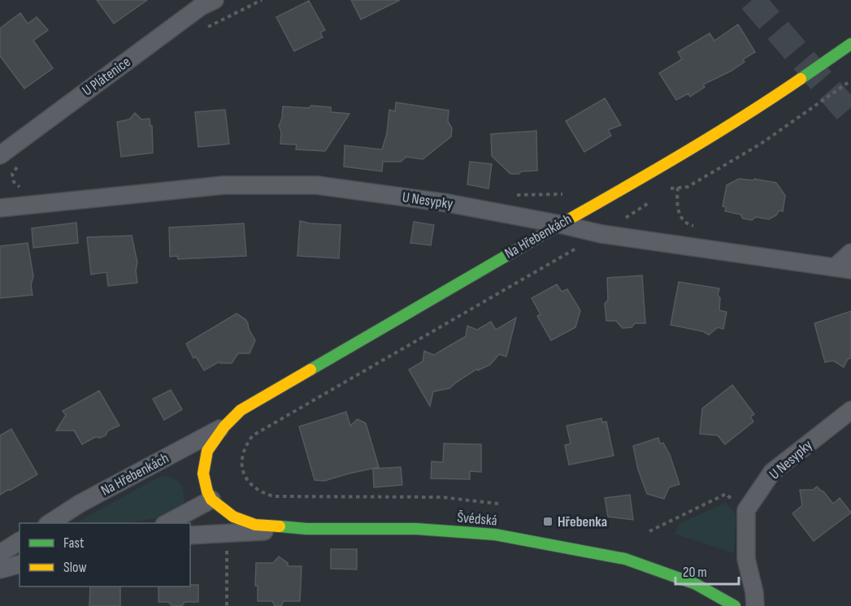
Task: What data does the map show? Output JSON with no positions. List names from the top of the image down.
{
  "streets": {
    "street": [
      "U Plátenice",
      "U Nesypky",
      "Na Hřebenkách",
      "Švédská"
    ]
  },
  "crossings": [
    ["U Nesypky", "Na Hřebenkách"],
    ["Na Hřebenkách", "Švédská"]
  ],
  "places": {
    "transit": ["Hřebenka"]
  },
  "legend": ["Fast", "Slow"],
  "scale_bar": "20 m"
}
